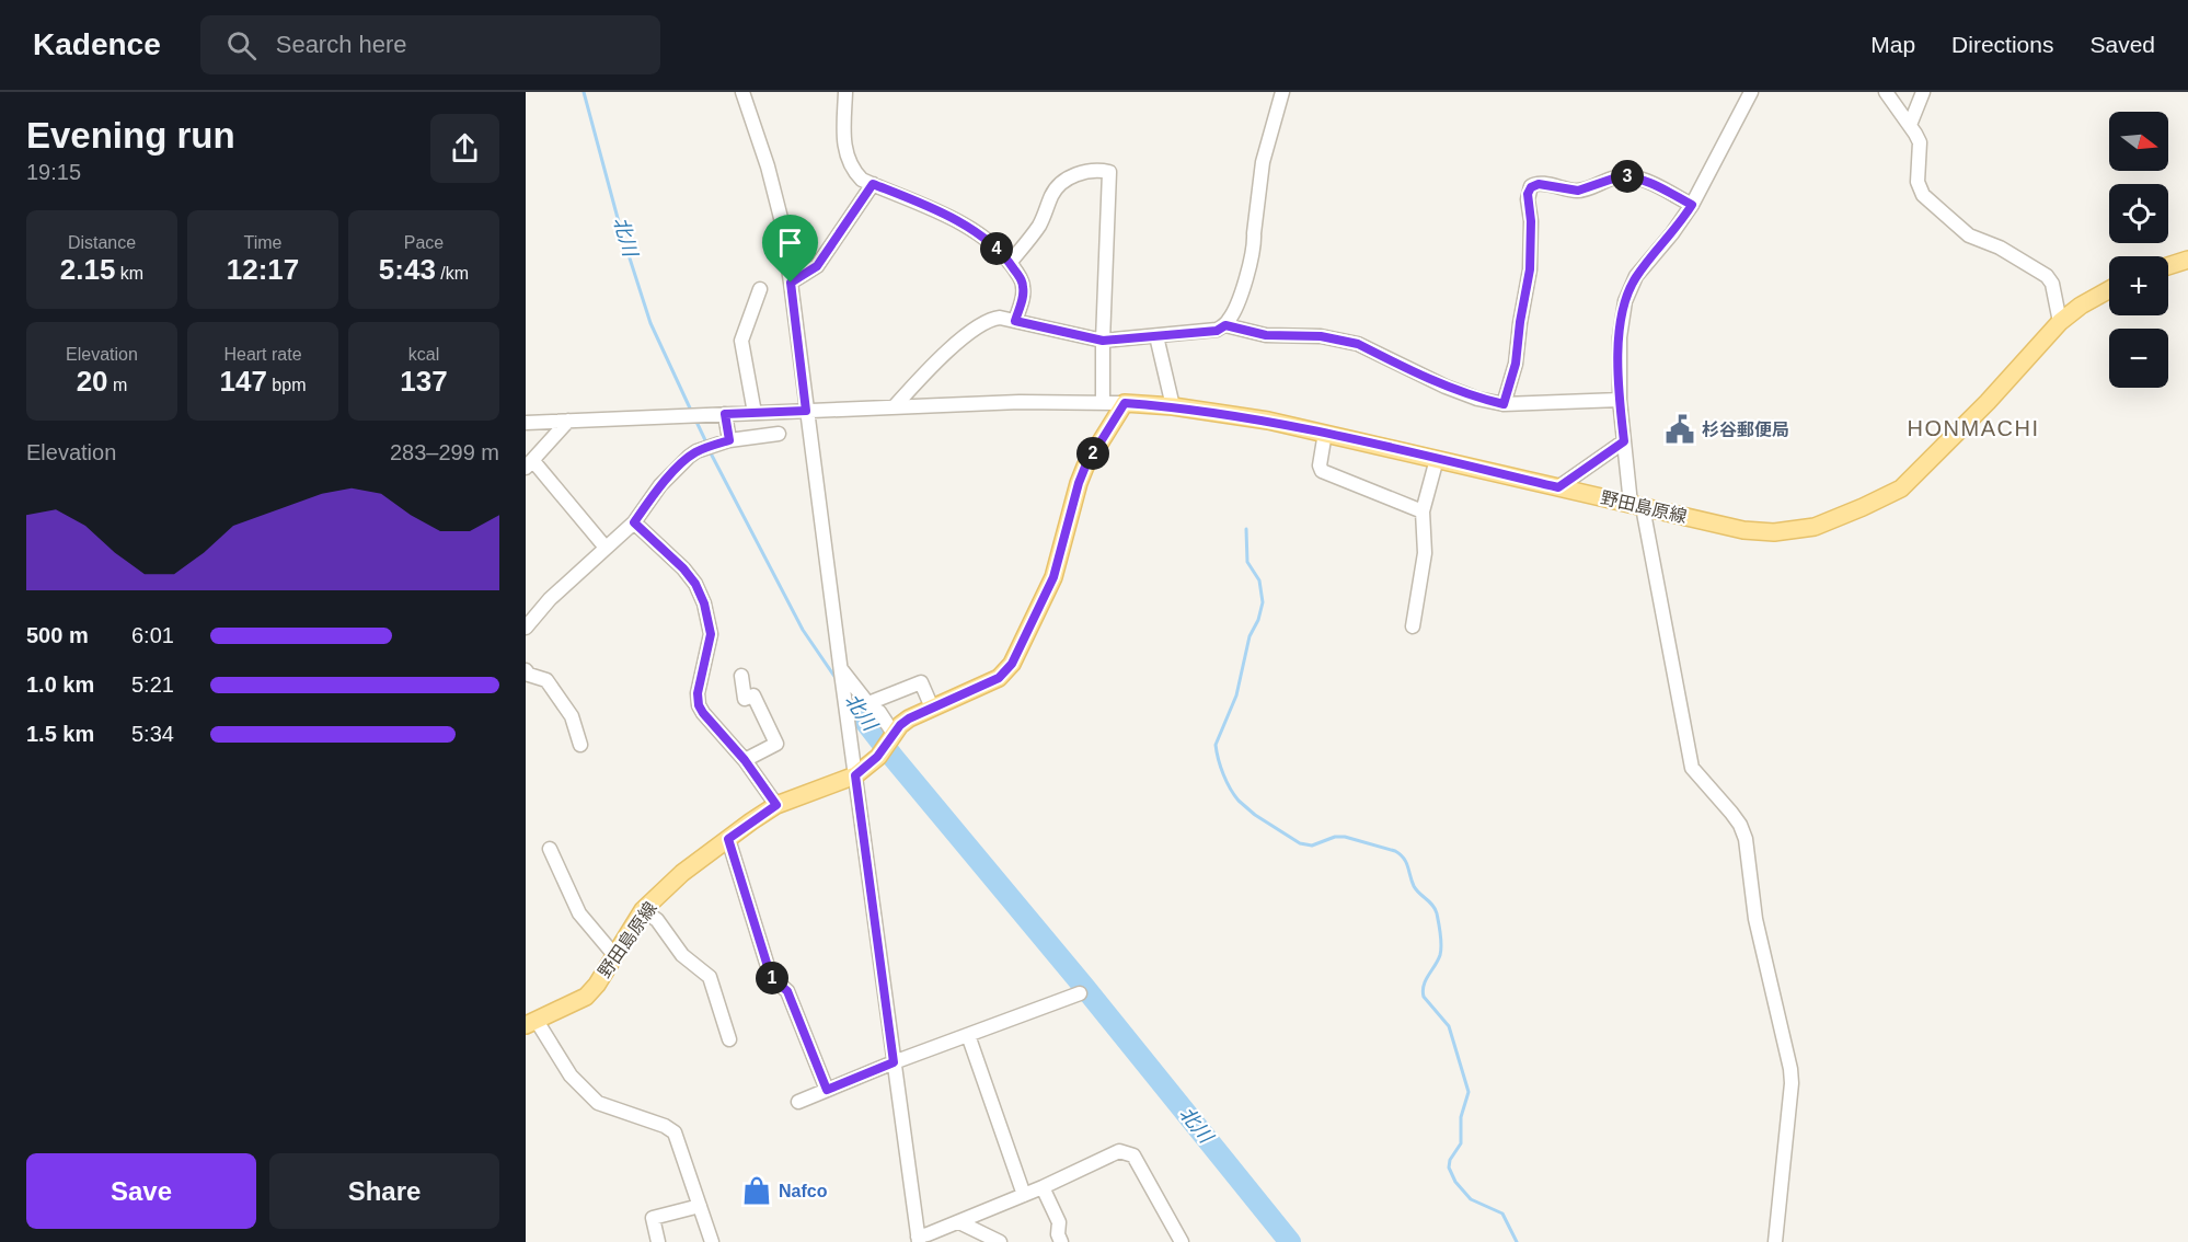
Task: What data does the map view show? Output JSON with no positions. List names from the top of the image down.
{
  "streets": {
    "main road": ["野田島原線"]
  },
  "districts": ["HONMACHI"],
  "water": ["北川"],
  "places": {
    "public building": ["杉谷郵便局"],
    "shop": ["Nafco"]
  },
  "north": "right",
  "page": {
    "header": "Kadence",
    "search": "Search here",
    "nav": ["Map", "Directions", "Saved"],
    "heading": ["Evening run", "19:15"],
    "map_buttons": ["+", "−"],
    "pins": [
      "3",
      "4",
      "2",
      "1"
    ],
    "stats": [
      ["Distance", "2.15 km"],
      ["Time", "12:17"],
      ["Pace", "5:43 /km"],
      ["Elevation", "20 m"],
      ["Heart rate", "147 bpm"],
      ["kcal", "137"]
    ],
    "chart": ["Elevation", "283–299 m"],
    "list": [
      {
        "name": "500 m",
        "note": "6:01"
      },
      {
        "name": "1.0 km",
        "note": "5:21"
      },
      {
        "name": "1.5 km",
        "note": "5:34"
      }
    ],
    "buttons": ["Save", "Share"]
  }
}
